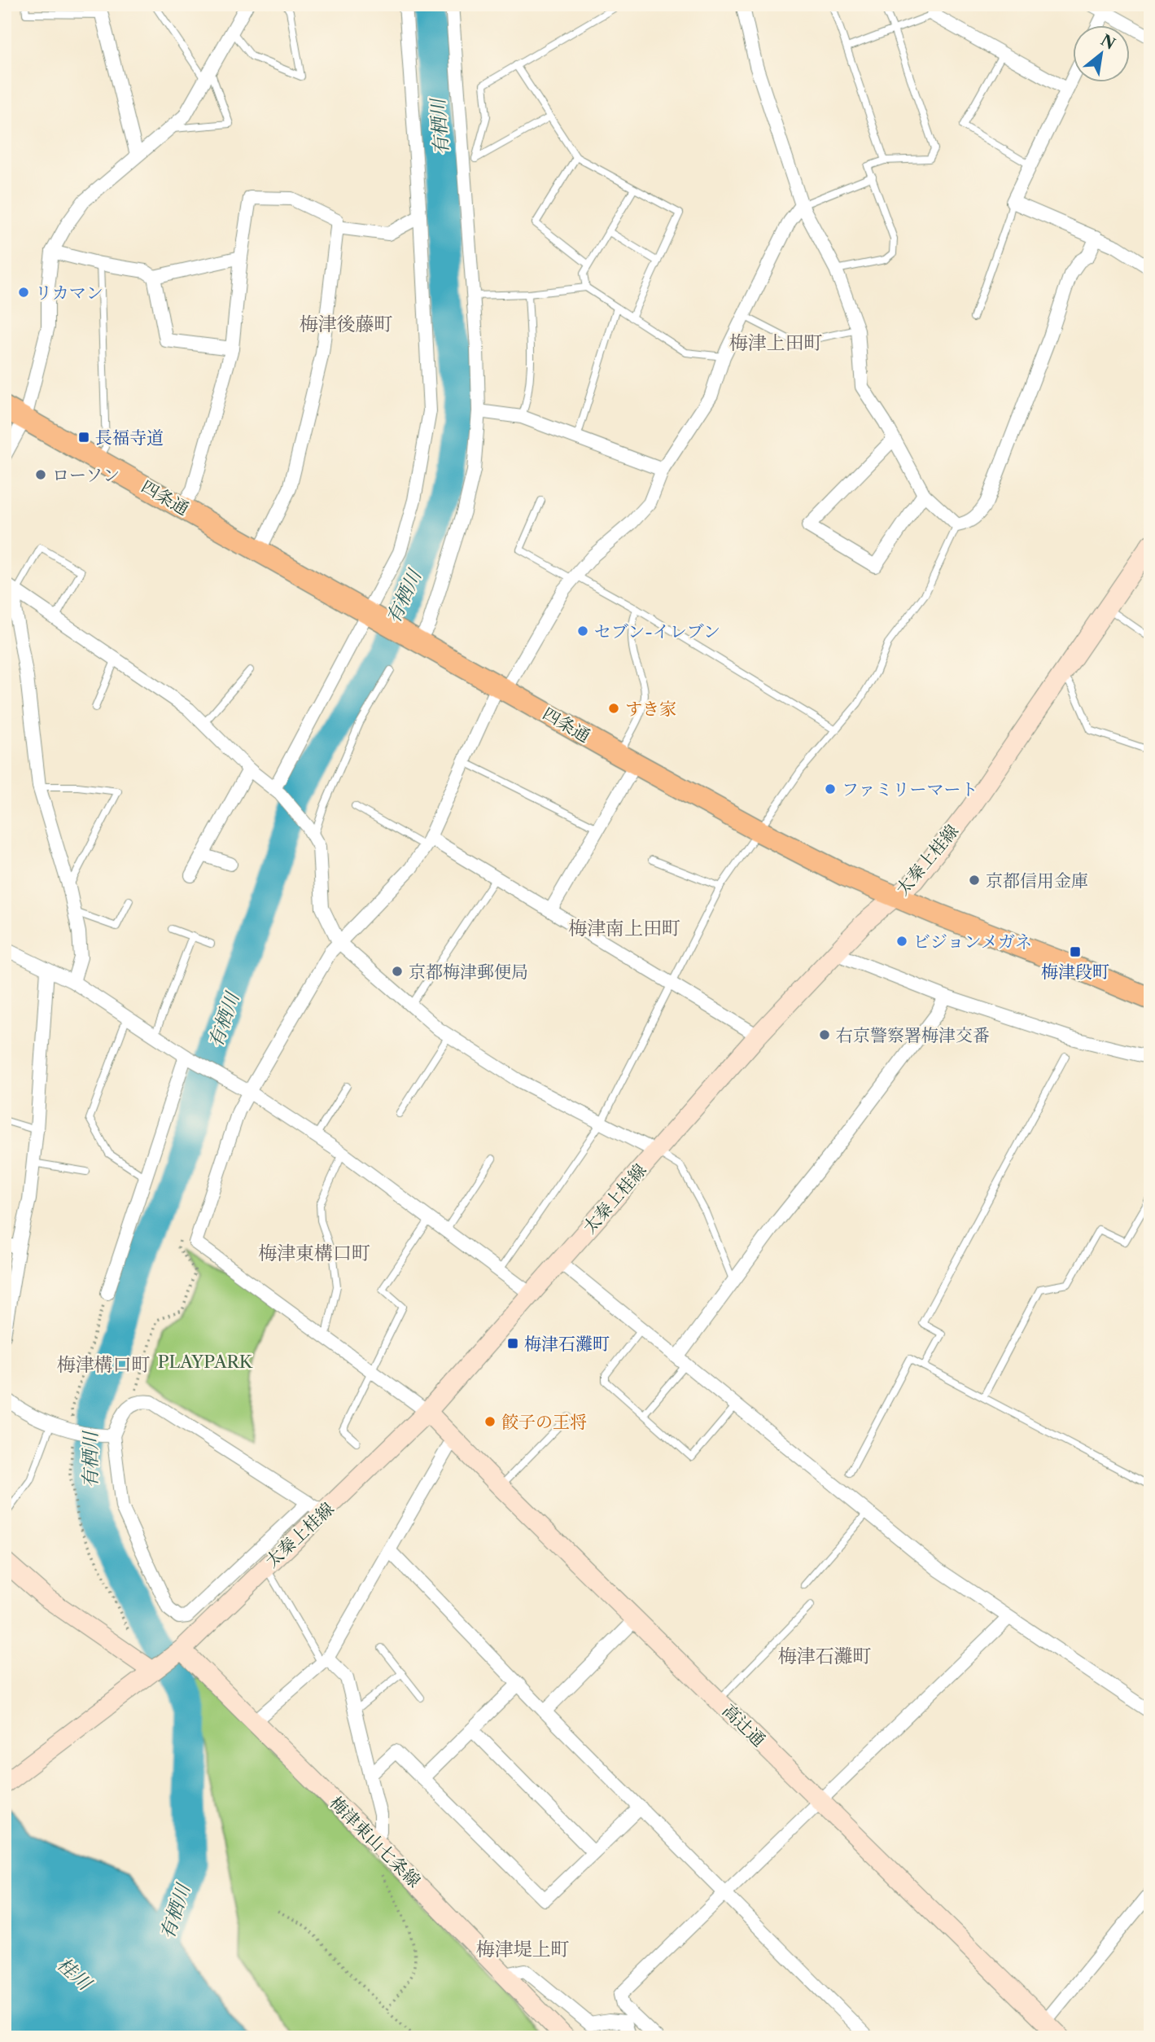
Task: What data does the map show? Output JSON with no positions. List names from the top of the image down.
{
  "streets": {
    "main road": [
      "四条通",
      "太秦上桂線",
      "高辻通",
      "梅津東山七条線"
    ]
  },
  "crossings": [
    ["四条通", "太秦上桂線"],
    ["太秦上桂線", "高辻通"],
    ["太秦上桂線", "梅津東山七条線"]
  ],
  "districts": [
    "梅津後藤町",
    "梅津上田町",
    "梅津南上田町",
    "梅津東構口町",
    "梅津構口町",
    "梅津石灘町",
    "梅津堤上町"
  ],
  "water": ["有栖川", "桂川"],
  "parks": ["PLAYPARK"],
  "places": {
    "other": [
      "リカマン",
      "ローソン",
      "セブン-イレブン",
      "すき家",
      "ファミリーマート",
      "京都信用金庫",
      "ビジョンメガネ",
      "京都梅津郵便局",
      "右京警察署梅津交番",
      "餃子の王将"
    ],
    "transit": ["長福寺道", "梅津段町", "梅津石灘町"]
  },
  "north": "top right"
}
